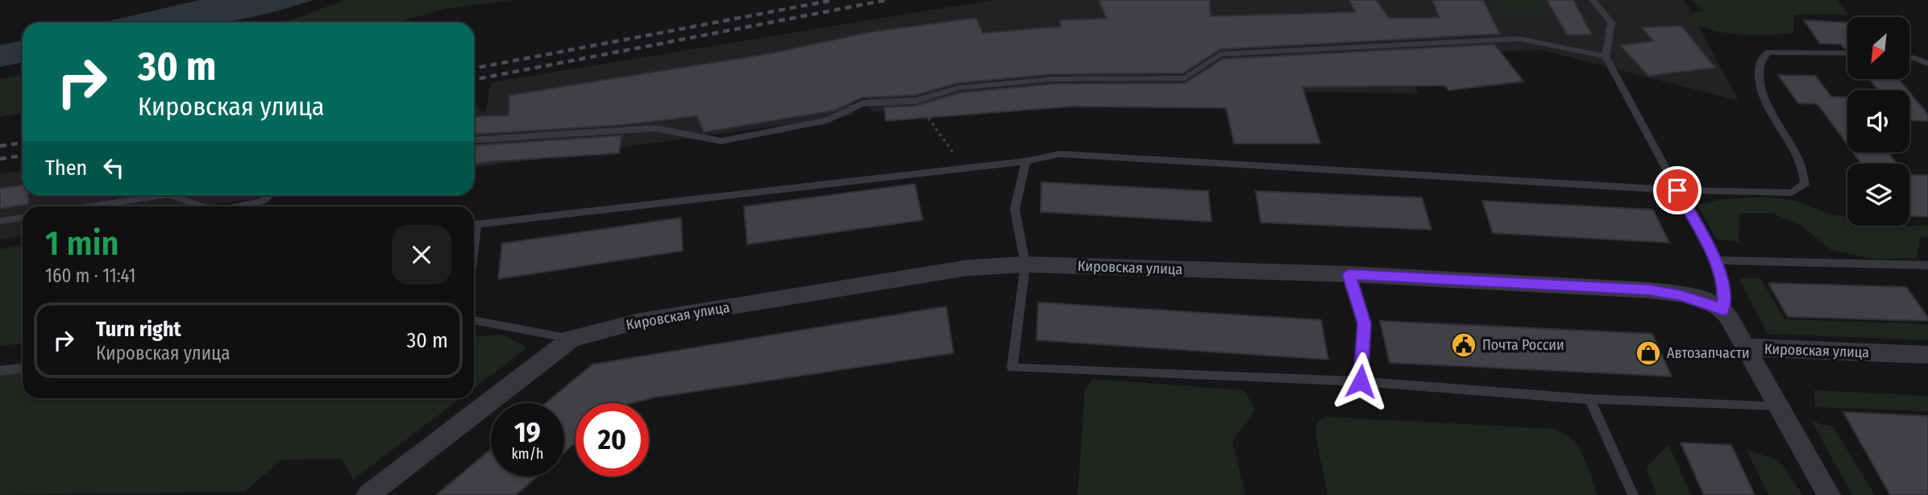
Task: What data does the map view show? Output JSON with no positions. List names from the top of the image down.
{
  "streets": {
    "street": ["Кировская улица"]
  },
  "places": {
    "public building": ["Почта России"],
    "shop": ["Автозапчасти"]
  },
  "north": "bottom left",
  "page": {
    "turn": ["30 m", "Кировская улица"],
    "then": "Then",
    "heading": ["1 min", "160 m · 11:41"],
    "list": [
      {
        "name": "Turn right",
        "note": "Кировская улица",
        "value": "30 m"
      }
    ],
    "speed": "19 km/h",
    "limit": "20"
  }
}
